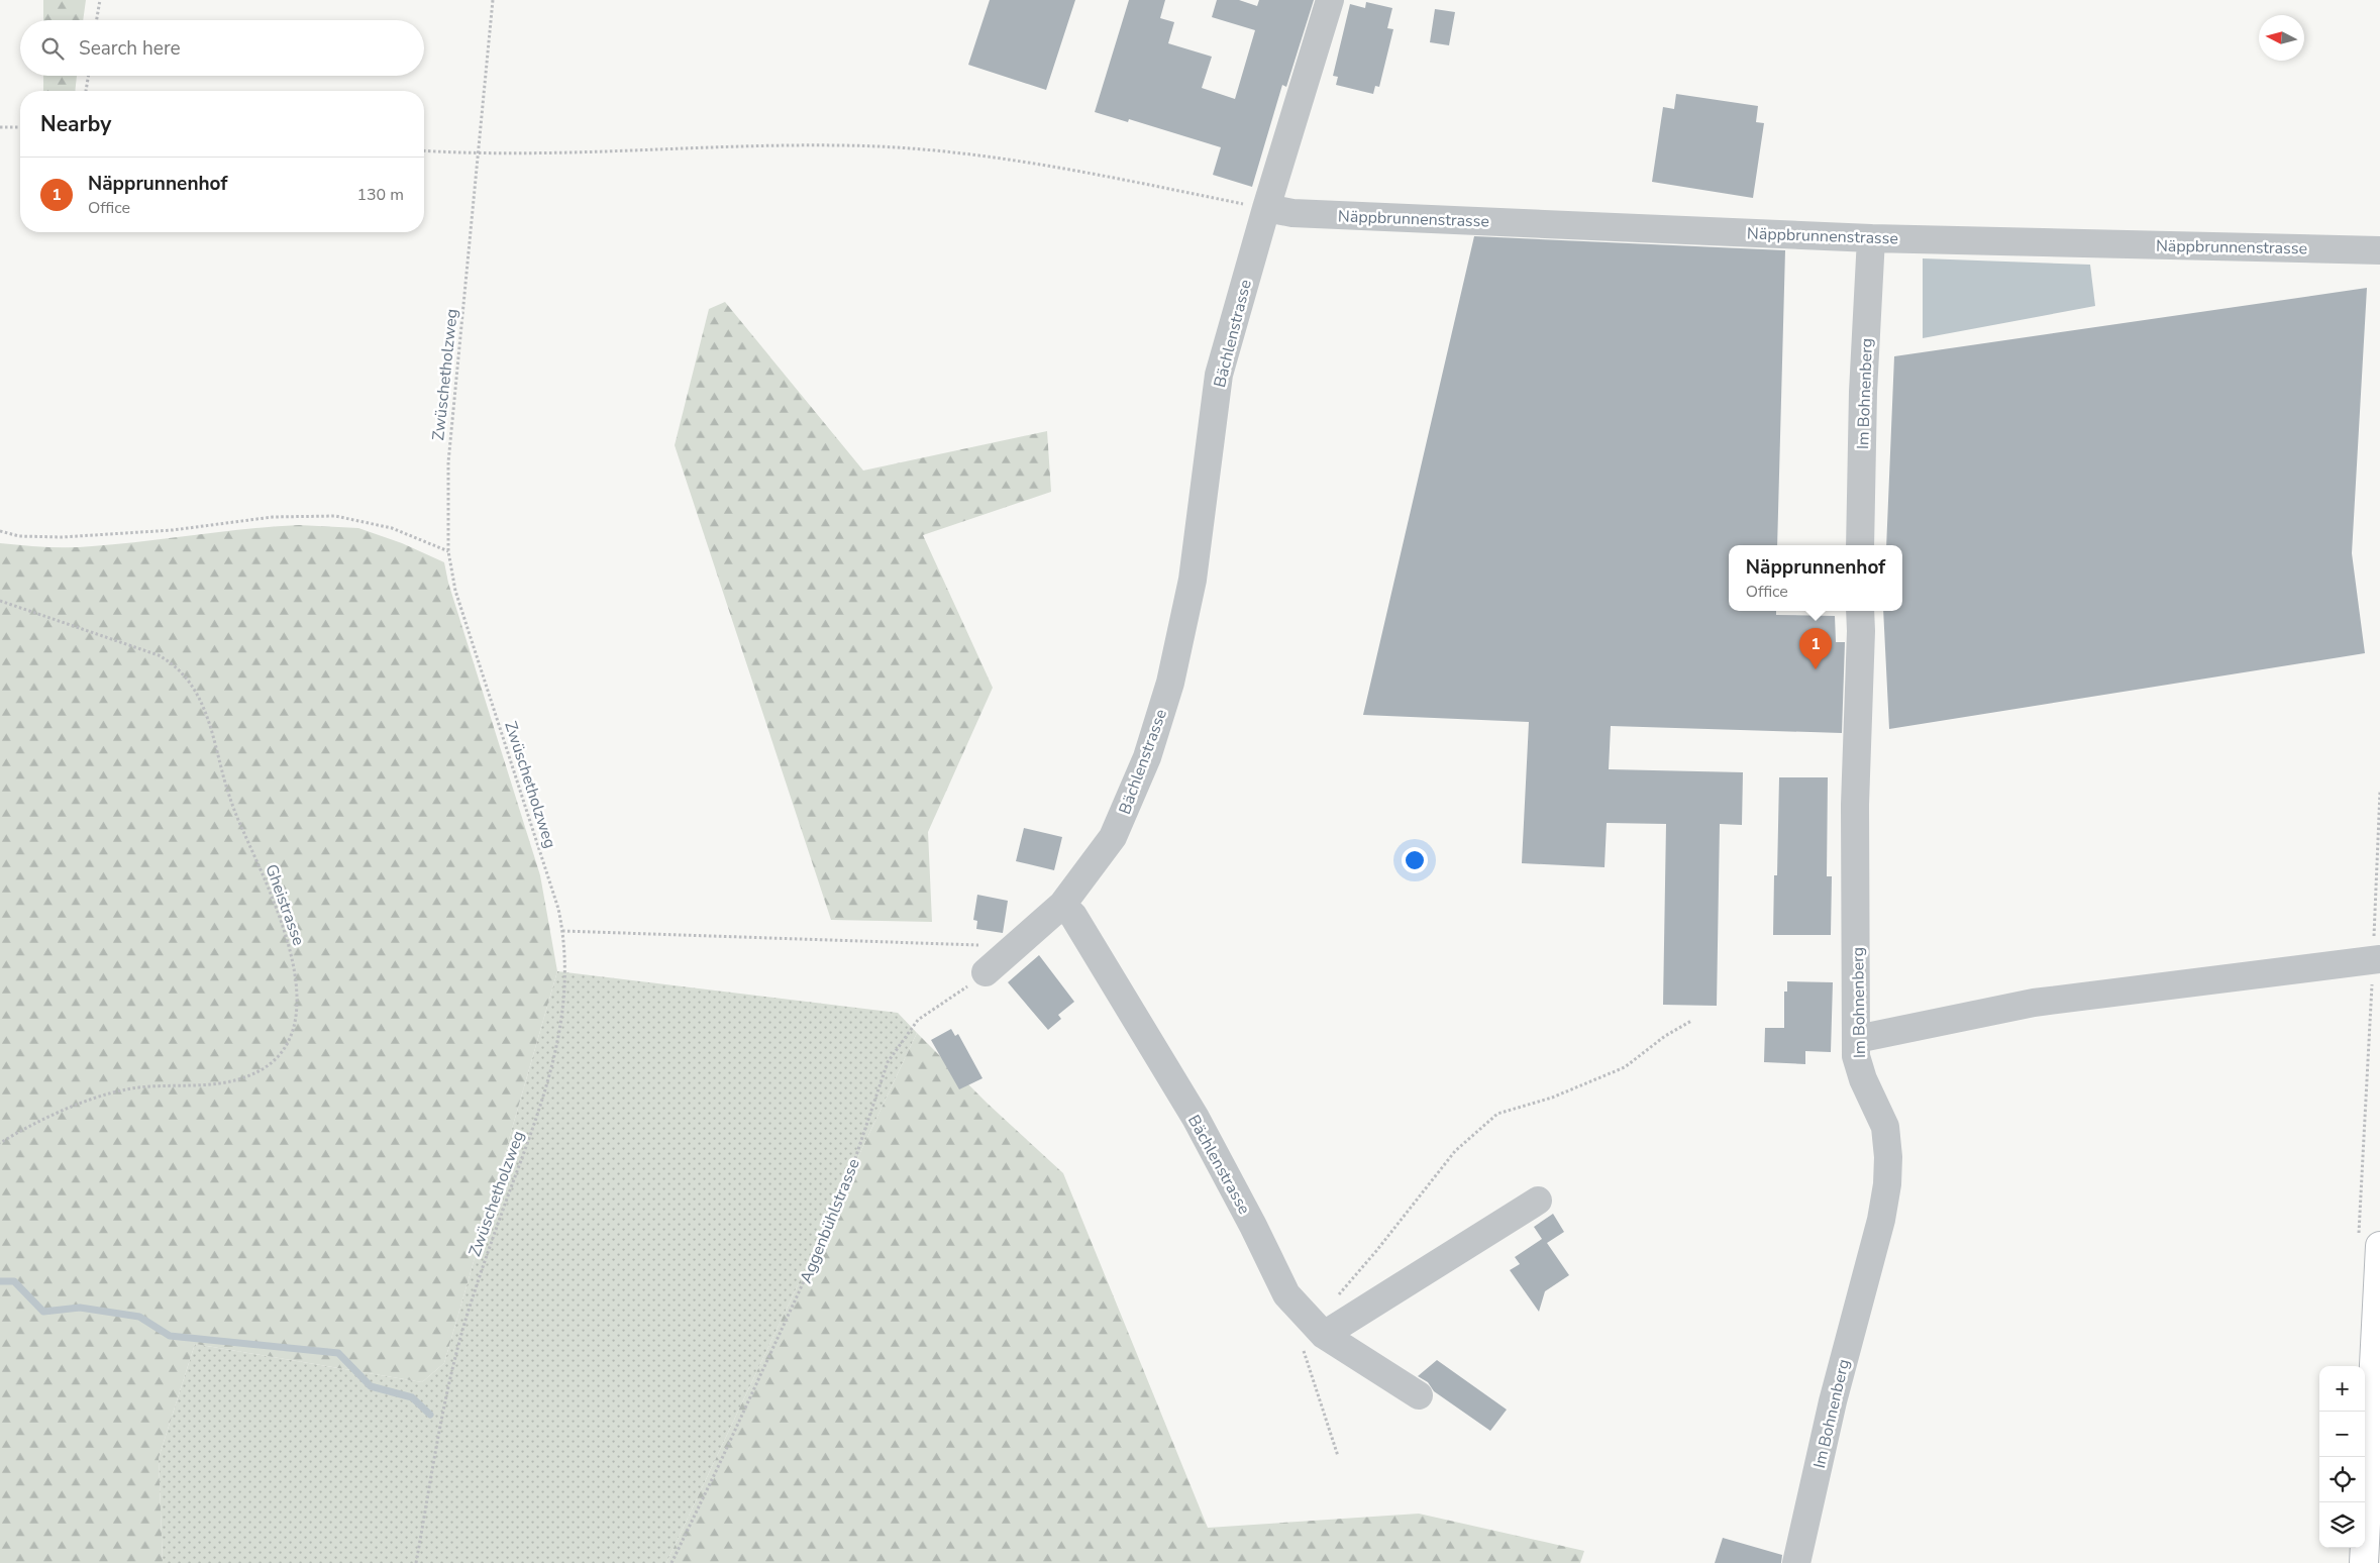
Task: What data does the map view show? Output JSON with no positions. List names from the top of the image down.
{
  "streets": {
    "street": ["Näppbrunnenstrasse", "Bächlenstrasse", "Im Bohnenberg"],
    "path": ["Zwüschetholzweg", "Gheistrasse", "Aggenbühlstrasse"]
  },
  "crossings": [
    ["Näppbrunnenstrasse", "Bächlenstrasse"],
    ["Näppbrunnenstrasse", "Im Bohnenberg"]
  ],
  "north": "left",
  "page": {
    "search": "Search here",
    "heading": "Nearby",
    "list": [
      {
        "mark": "1",
        "name": "Näpprunnenhof",
        "note": "Office",
        "value": "130 m"
      }
    ],
    "popup": ["Näpprunnenhof", "Office"],
    "pins": "1",
    "map_buttons": ["+", "−"]
  }
}
